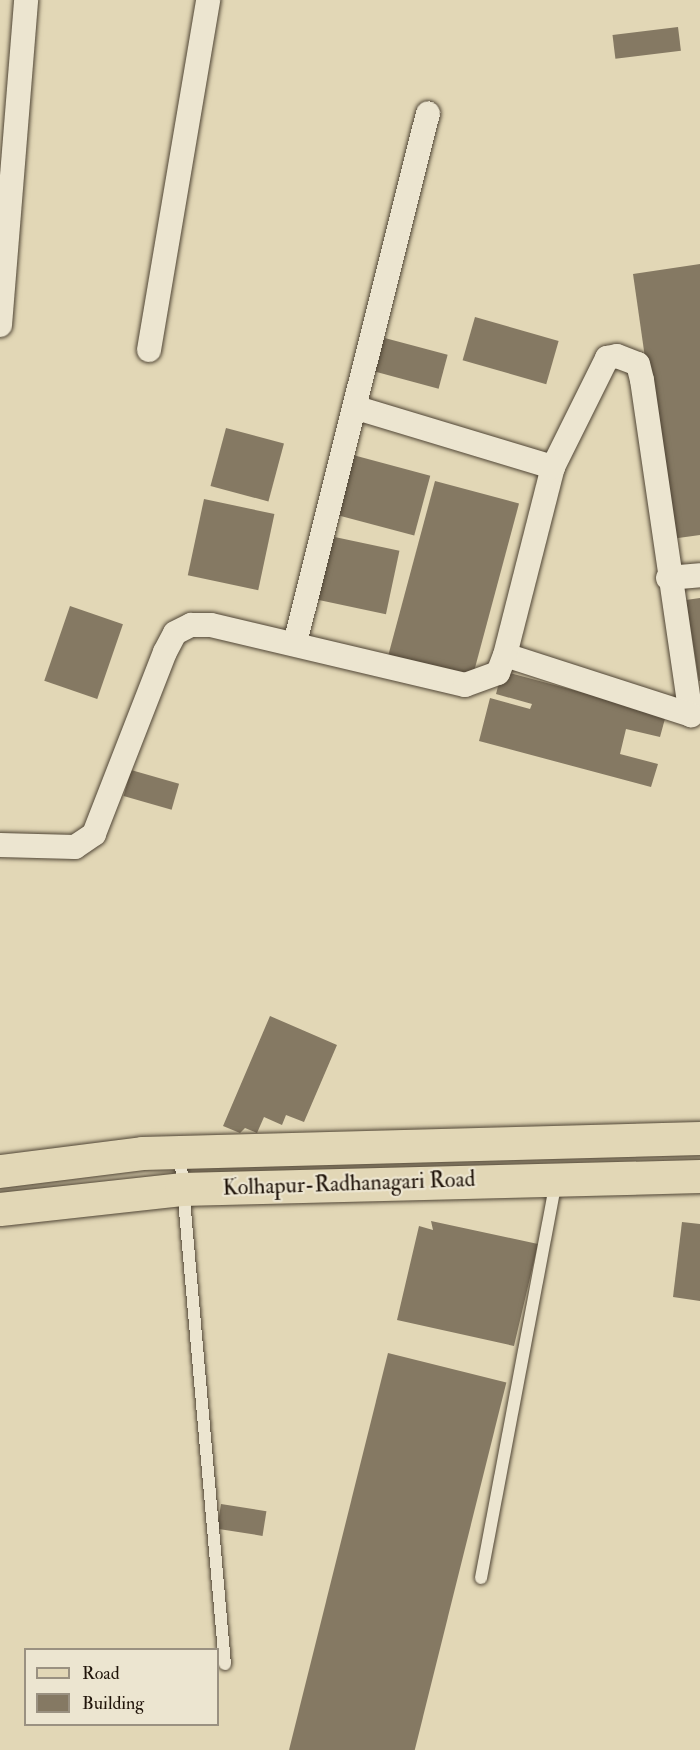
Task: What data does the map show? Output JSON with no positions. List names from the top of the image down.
{
  "streets": {
    "main road": ["Kolhapur-Radhanagari Road"]
  },
  "legend": ["Road", "Building"]
}
